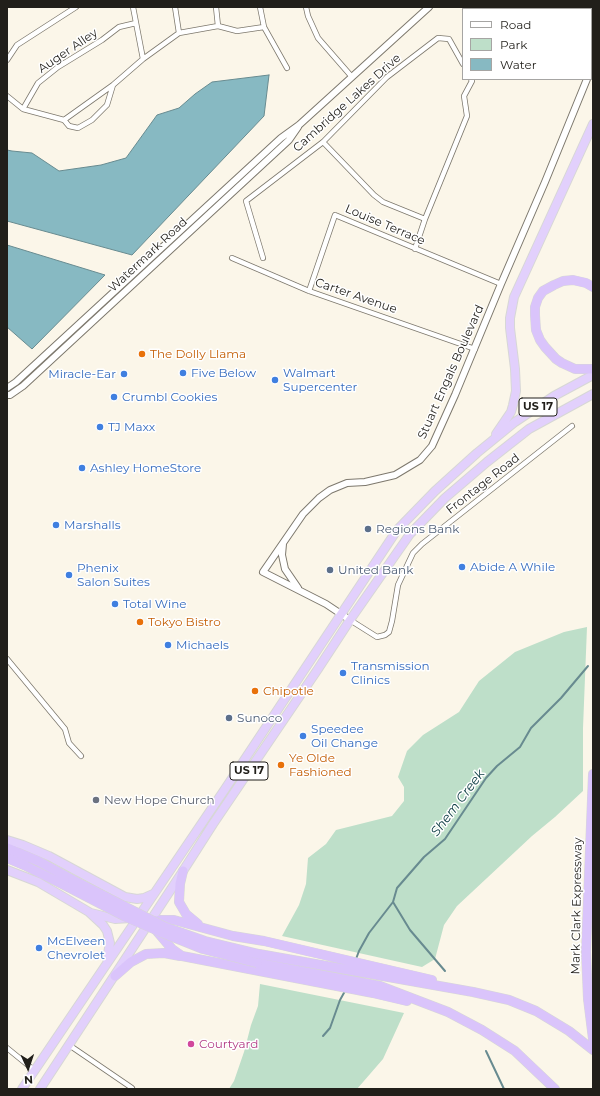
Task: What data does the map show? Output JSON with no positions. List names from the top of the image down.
{
  "streets": {
    "highway": ["US 17", "Mark Clark Expressway"],
    "street": [
      "Auger Alley",
      "Cambridge Lakes Drive",
      "Louise Terrace",
      "Watermark Road",
      "Carter Avenue",
      "Stuart Engals Boulevard",
      "Frontage Road"
    ]
  },
  "crossings": [
    ["Louise Terrace", "Carter Avenue"],
    ["Louise Terrace", "Stuart Engals Boulevard"],
    ["Carter Avenue", "Stuart Engals Boulevard"],
    ["Stuart Engals Boulevard", "US 17"],
    ["Stuart Engals Boulevard", "Frontage Road"],
    ["US 17", "Frontage Road"]
  ],
  "water": ["Shem Creek"],
  "places": [
    "The Dolly Llama",
    "Five Below",
    "Miracle-Ear",
    "Walmart Supercenter",
    "Crumbl Cookies",
    "TJ Maxx",
    "Ashley HomeStore",
    "Marshalls",
    "Regions Bank",
    "Abide A While",
    "United Bank",
    "Phenix Salon Suites",
    "Total Wine",
    "Tokyo Bistro",
    "Michaels",
    "Transmission Clinics",
    "Chipotle",
    "Sunoco",
    "Speedee Oil Change",
    "Ye Olde Fashioned",
    "New Hope Church",
    "McElveen Chevrolet",
    "Courtyard"
  ],
  "legend": ["Road", "Park", "Water"],
  "north": "bottom"
}
